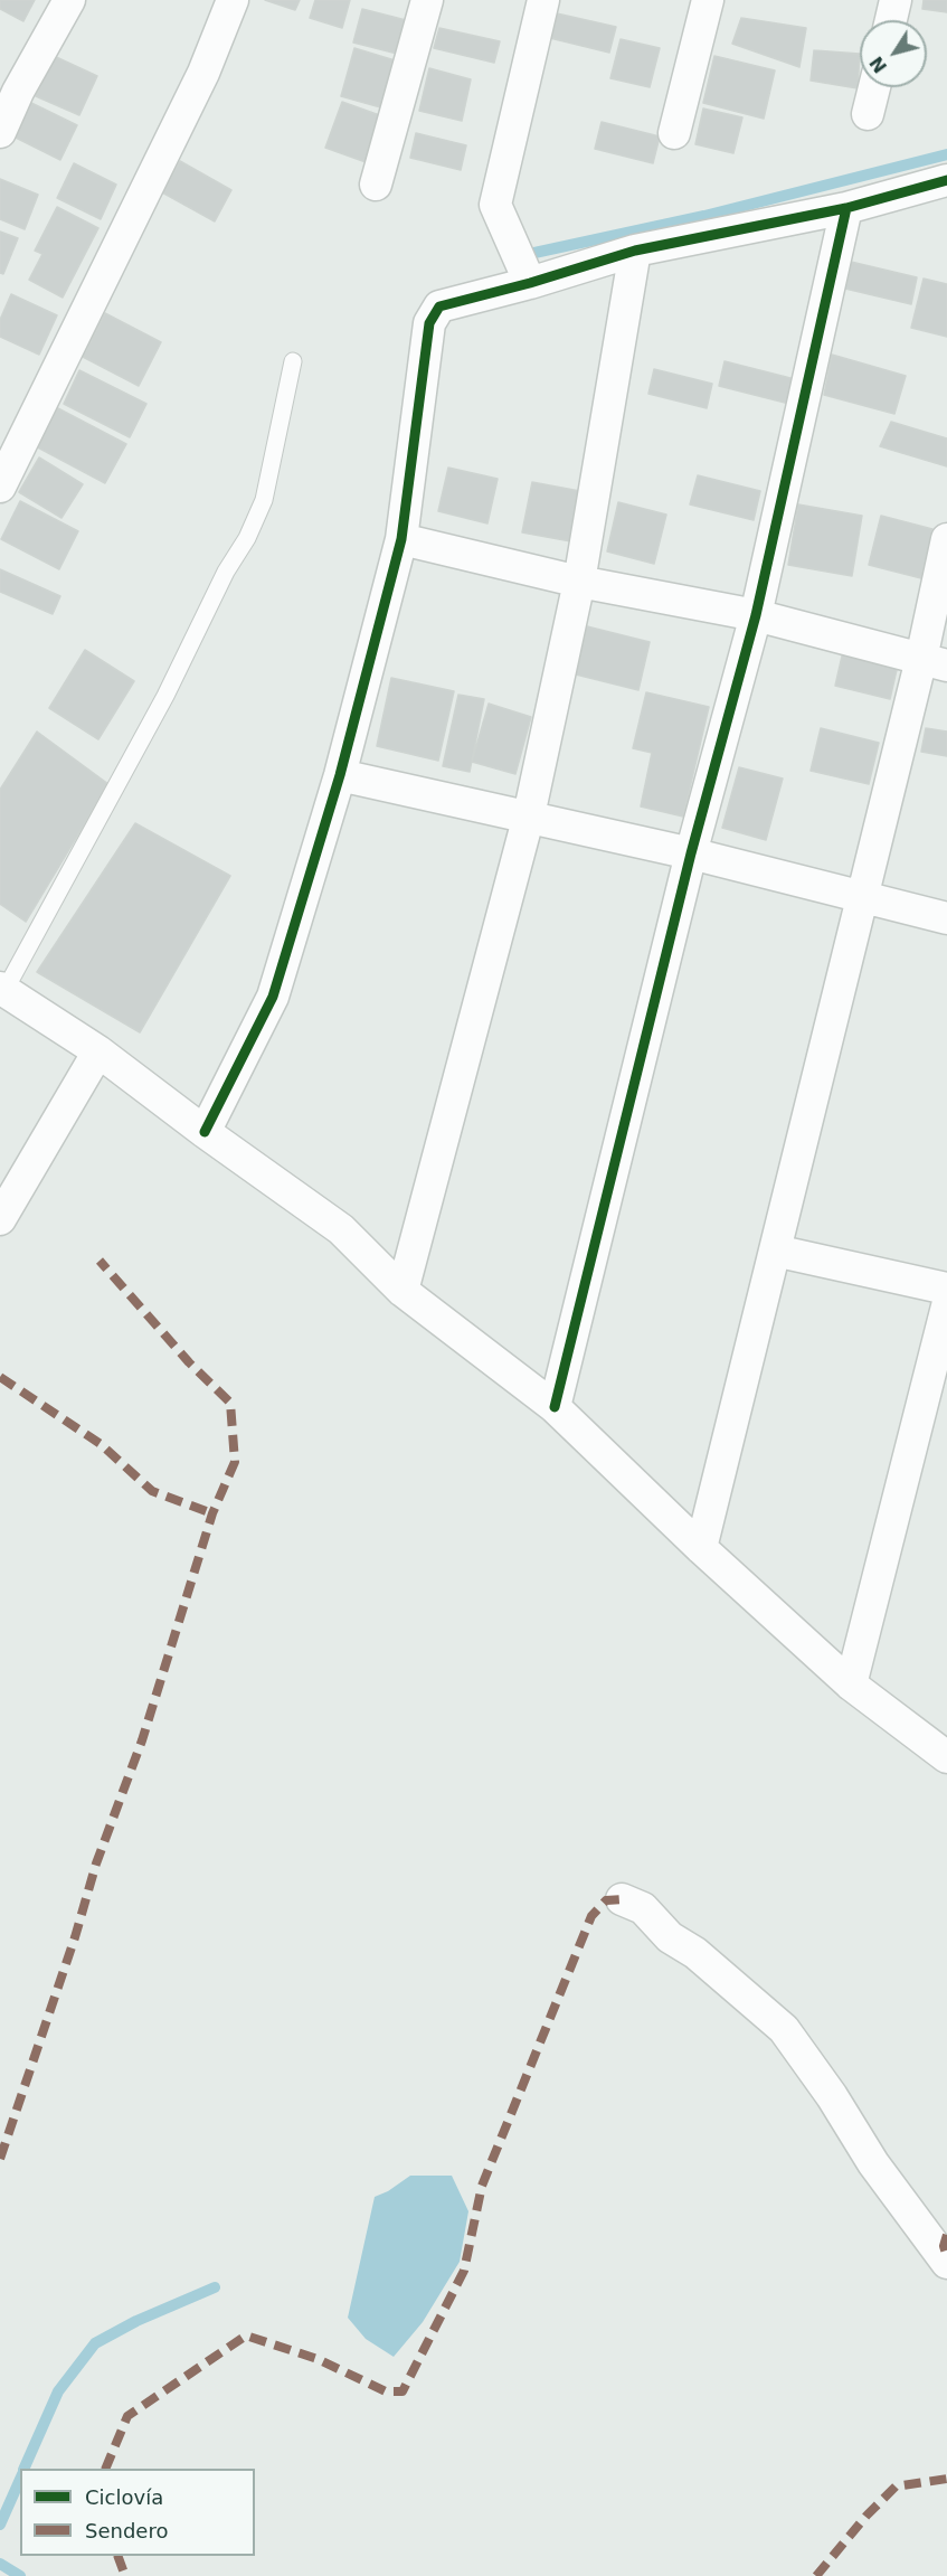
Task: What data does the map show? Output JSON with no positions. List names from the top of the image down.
{
  "legend": ["Ciclovía", "Sendero"],
  "north": "bottom left"
}
